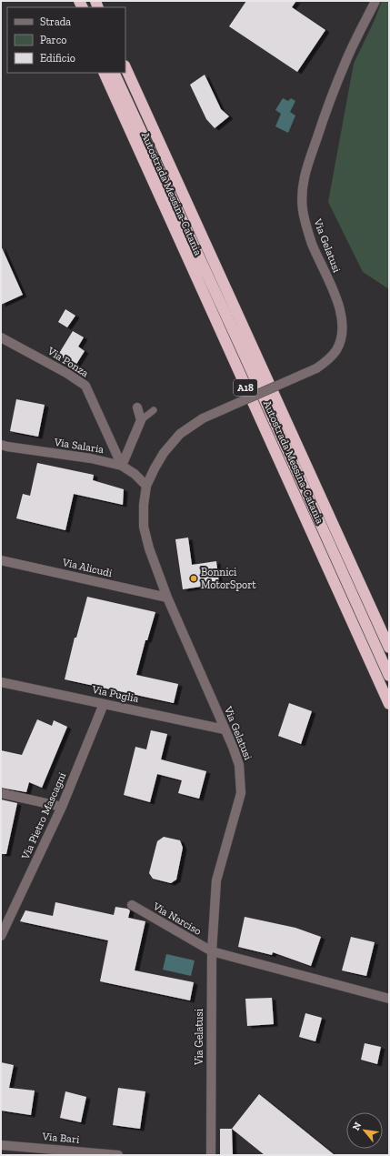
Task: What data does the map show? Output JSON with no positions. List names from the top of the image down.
{
  "streets": {
    "highway": ["Autostrada Messina-Catania", "A18"],
    "street": [
      "Via Gelatusi",
      "Via Ponza",
      "Via Salaria",
      "Via Alicudi",
      "Via Puglia",
      "Via Pietro Mascagni",
      "Via Narciso",
      "Via Bari"
    ]
  },
  "crossings": [
    ["Via Gelatusi", "Via Salaria"],
    ["Via Gelatusi", "Via Alicudi"],
    ["Via Gelatusi", "Via Puglia"],
    ["Via Gelatusi", "Via Narciso"],
    ["Via Ponza", "Via Salaria"],
    ["Via Puglia", "Via Pietro Mascagni"]
  ],
  "places": ["Bonnici MotorSport"],
  "legend": ["Strada", "Parco", "Edificio"],
  "north": "top left"
}
